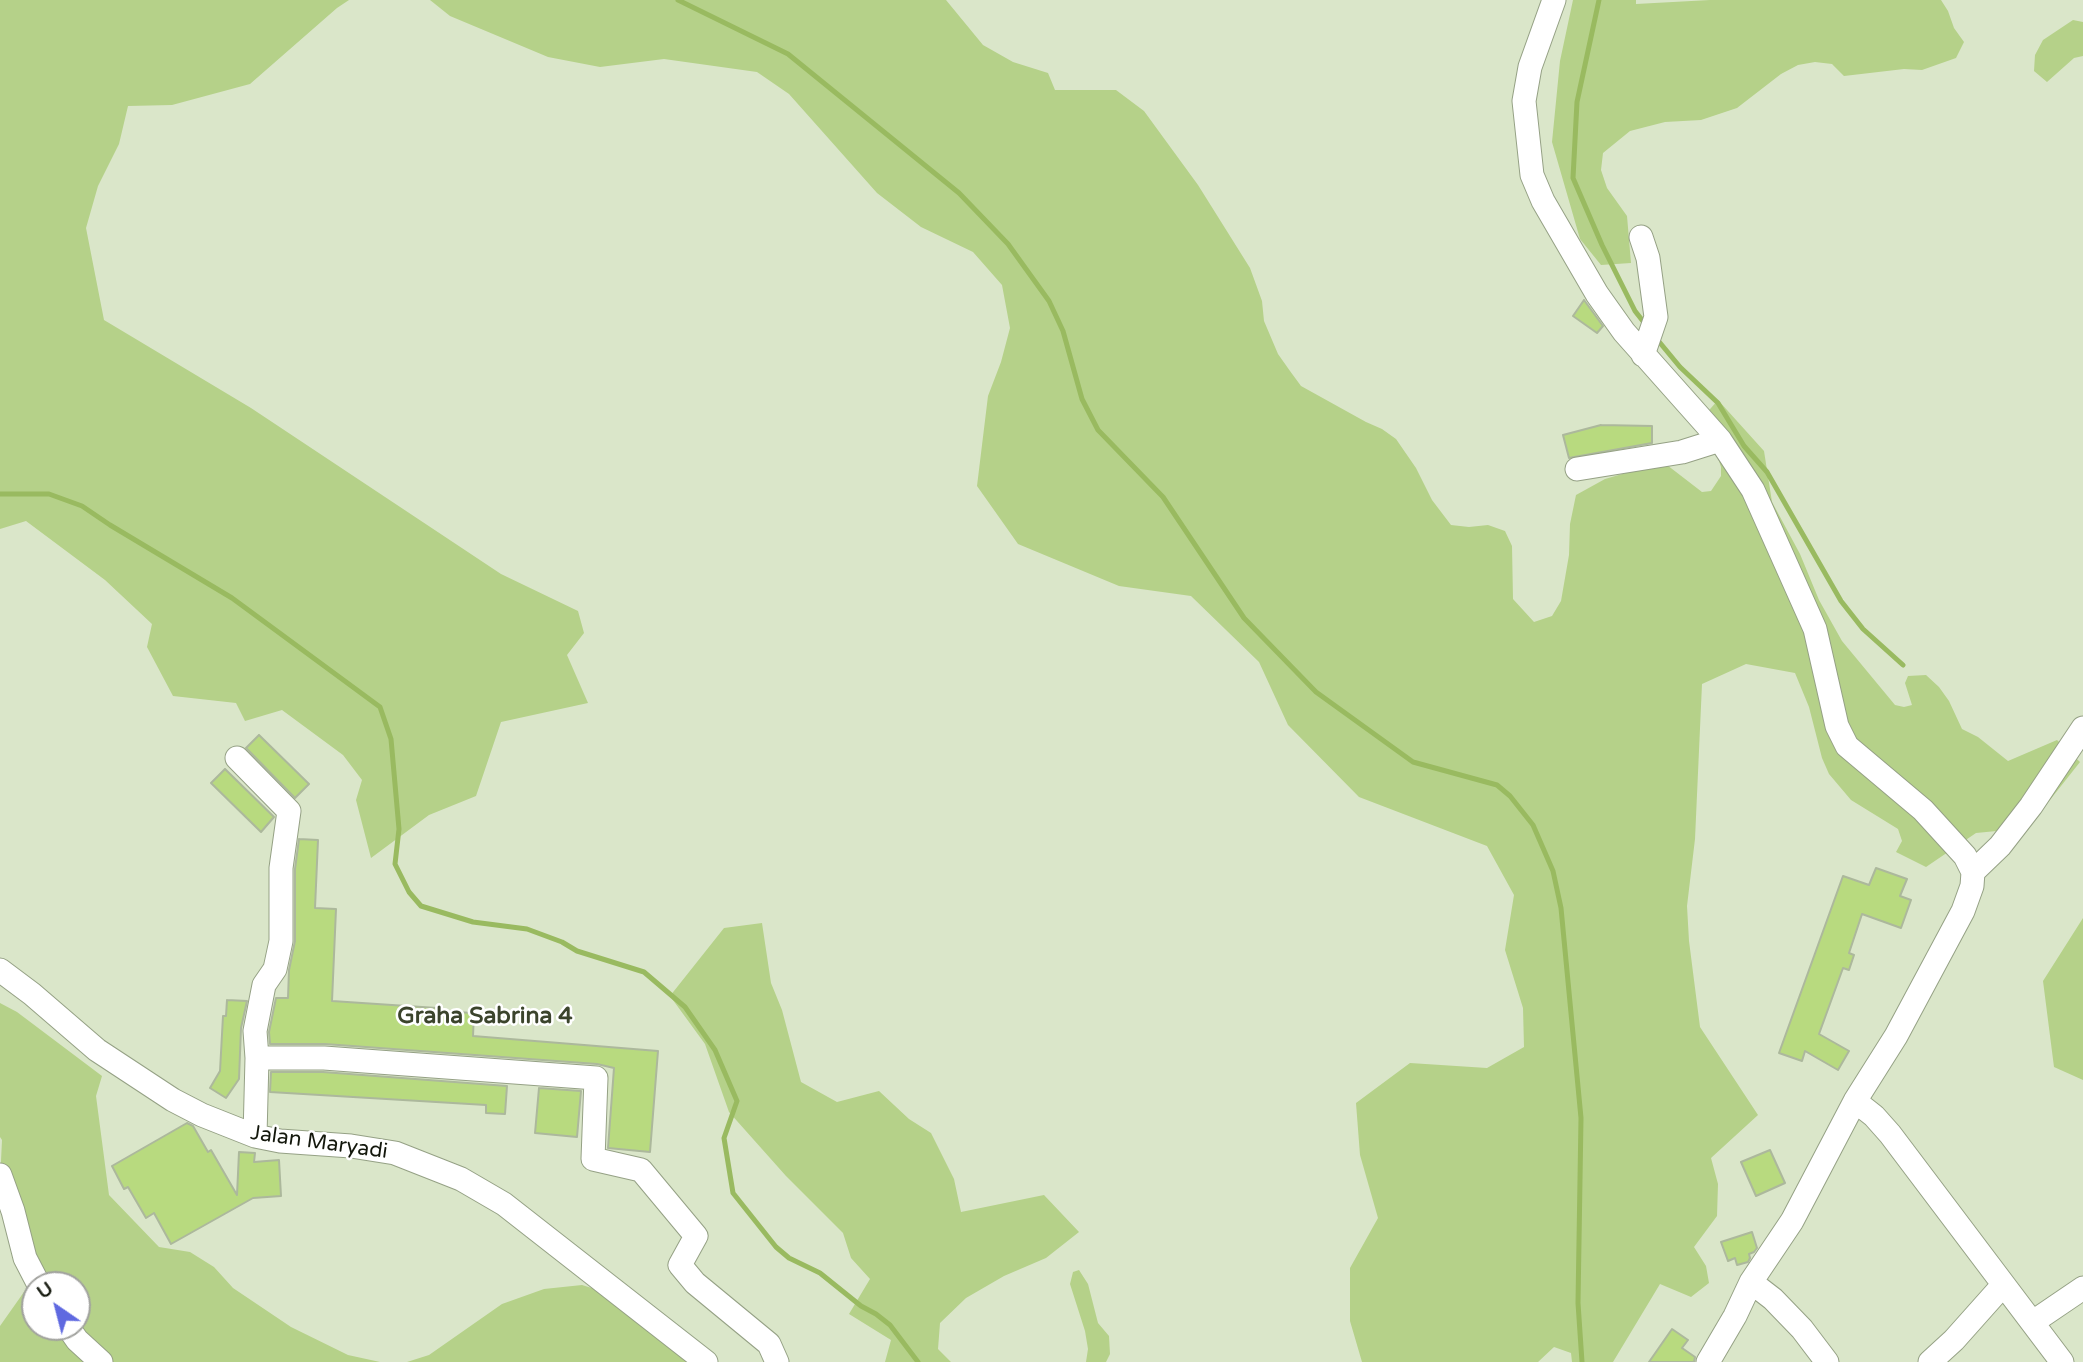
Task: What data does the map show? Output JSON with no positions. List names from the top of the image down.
{
  "streets": {
    "street": ["Jalan Maryadi"]
  },
  "districts": ["Graha Sabrina 4"],
  "north": "top left"
}
